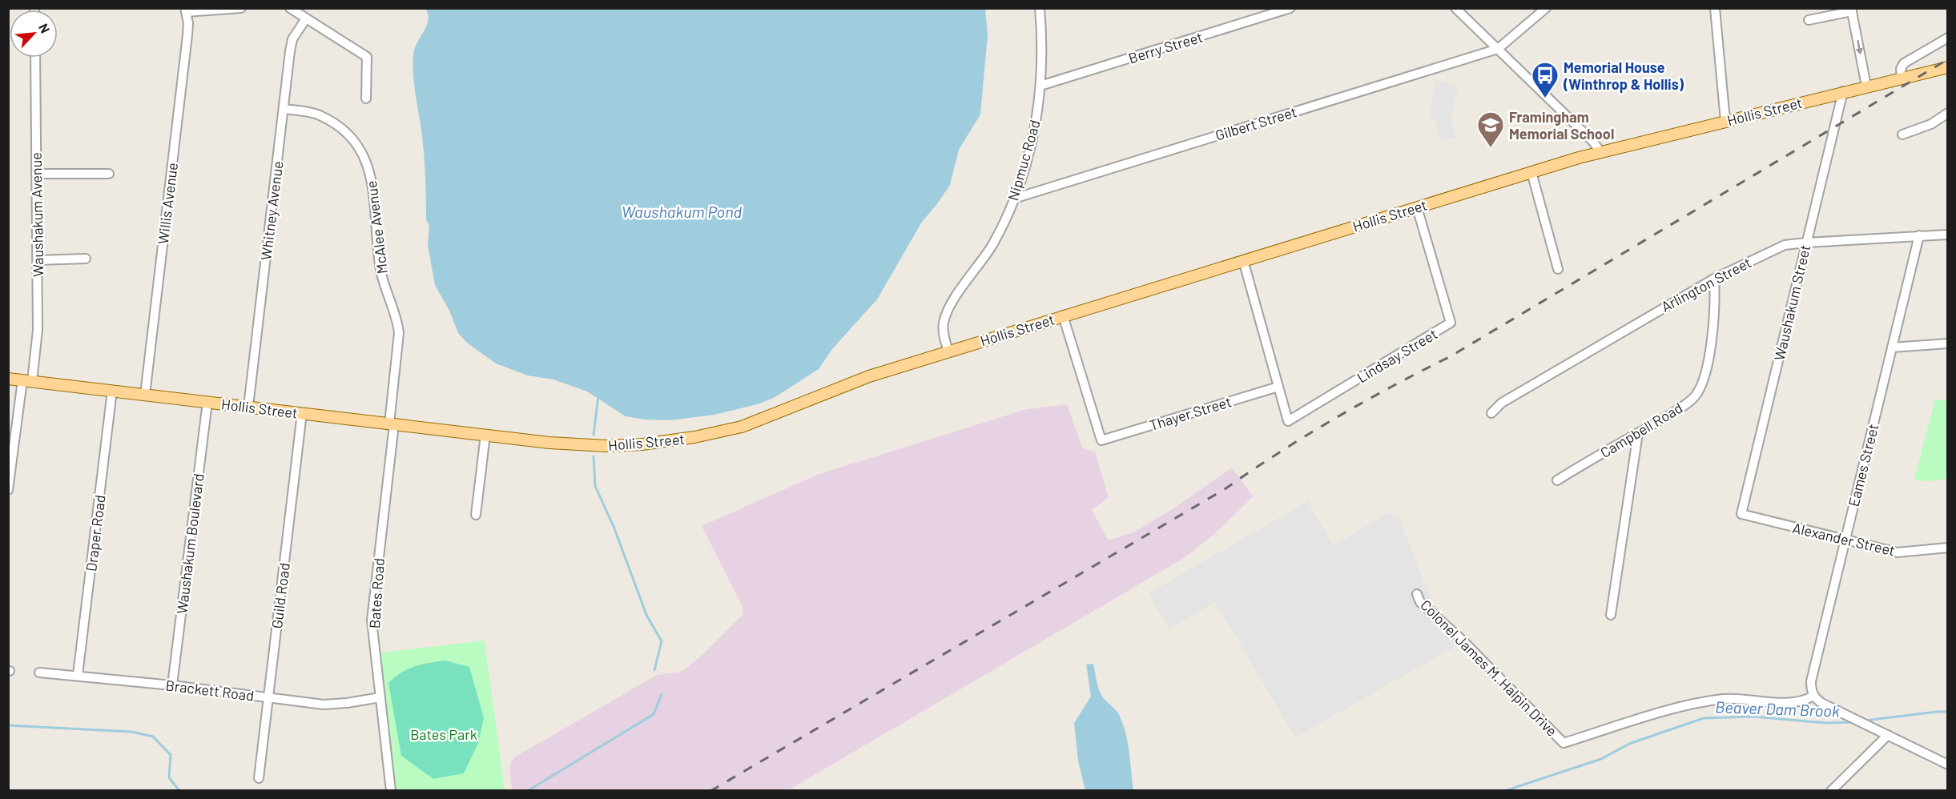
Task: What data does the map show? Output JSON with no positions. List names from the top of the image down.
{
  "streets": {
    "main road": ["Hollis Street"],
    "street": [
      "Berry Street",
      "Gilbert Street",
      "Nipmuc Road",
      "Willis Avenue",
      "Whitney Avenue",
      "Waushakum Avenue",
      "McAlee Avenue",
      "Arlington Street",
      "Waushakum Street",
      "Lindsay Street",
      "Thayer Street",
      "Campbell Road",
      "Eames Street",
      "Draper Road",
      "Alexander Street",
      "Waushakum Boulevard",
      "Bates Road",
      "Guild Road",
      "Colonel James M. Halpin Drive",
      "Brackett Road"
    ]
  },
  "crossings": [
    ["Berry Street", "Nipmuc Road"],
    ["Hollis Street", "Nipmuc Road"],
    ["Hollis Street", "Willis Avenue"],
    ["Hollis Street", "Whitney Avenue"],
    ["Hollis Street", "Waushakum Avenue"],
    ["Hollis Street", "McAlee Avenue"],
    ["Hollis Street", "Waushakum Street"],
    ["Hollis Street", "Lindsay Street"],
    ["Hollis Street", "Thayer Street"],
    ["Hollis Street", "Draper Road"],
    ["Hollis Street", "Waushakum Boulevard"],
    ["Hollis Street", "Bates Road"],
    ["Hollis Street", "Guild Road"],
    ["Gilbert Street", "Nipmuc Road"],
    ["Whitney Avenue", "McAlee Avenue"],
    ["McAlee Avenue", "Bates Road"],
    ["Arlington Street", "Waushakum Street"],
    ["Arlington Street", "Campbell Road"],
    ["Arlington Street", "Eames Street"],
    ["Waushakum Street", "Alexander Street"],
    ["Lindsay Street", "Thayer Street"],
    ["Eames Street", "Alexander Street"],
    ["Eames Street", "Colonel James M. Halpin Drive"],
    ["Draper Road", "Brackett Road"],
    ["Waushakum Boulevard", "Brackett Road"],
    ["Bates Road", "Brackett Road"],
    ["Guild Road", "Brackett Road"]
  ],
  "water": ["Waushakum Pond", "Beaver Dam Brook"],
  "parks": ["Bates Park"],
  "places": {
    "bus stop": ["Memorial House (Winthrop & Hollis)"],
    "school or university": ["Framingham Memorial School"]
  },
  "north": "top right"
}
